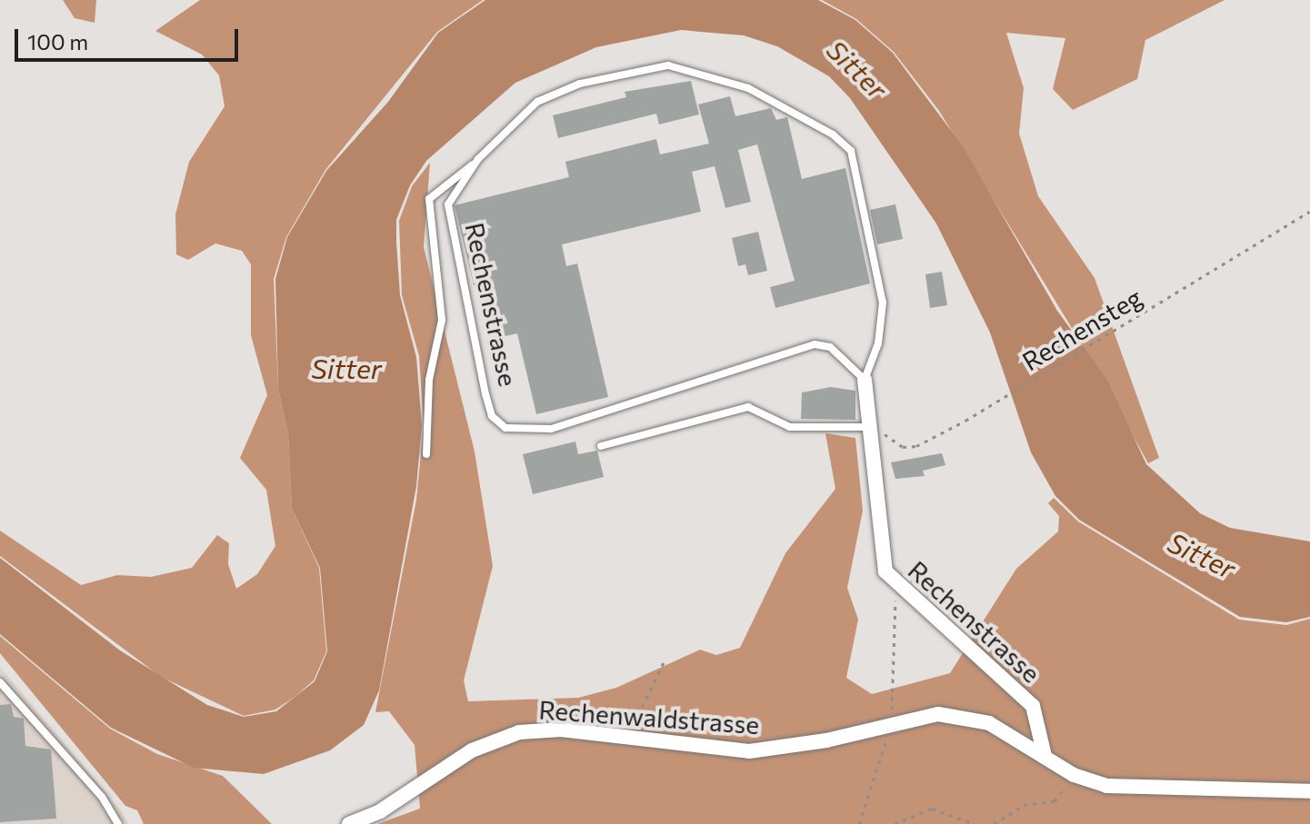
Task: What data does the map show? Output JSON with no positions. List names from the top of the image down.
{
  "streets": {
    "street": ["Rechenstrasse", "Rechenwaldstrasse"],
    "path": ["Rechensteg"]
  },
  "crossings": [
    ["Rechenstrasse", "Rechensteg"],
    ["Rechenstrasse", "Rechenwaldstrasse"]
  ],
  "water": ["Sitter"],
  "scale_bar": "100 m"
}
